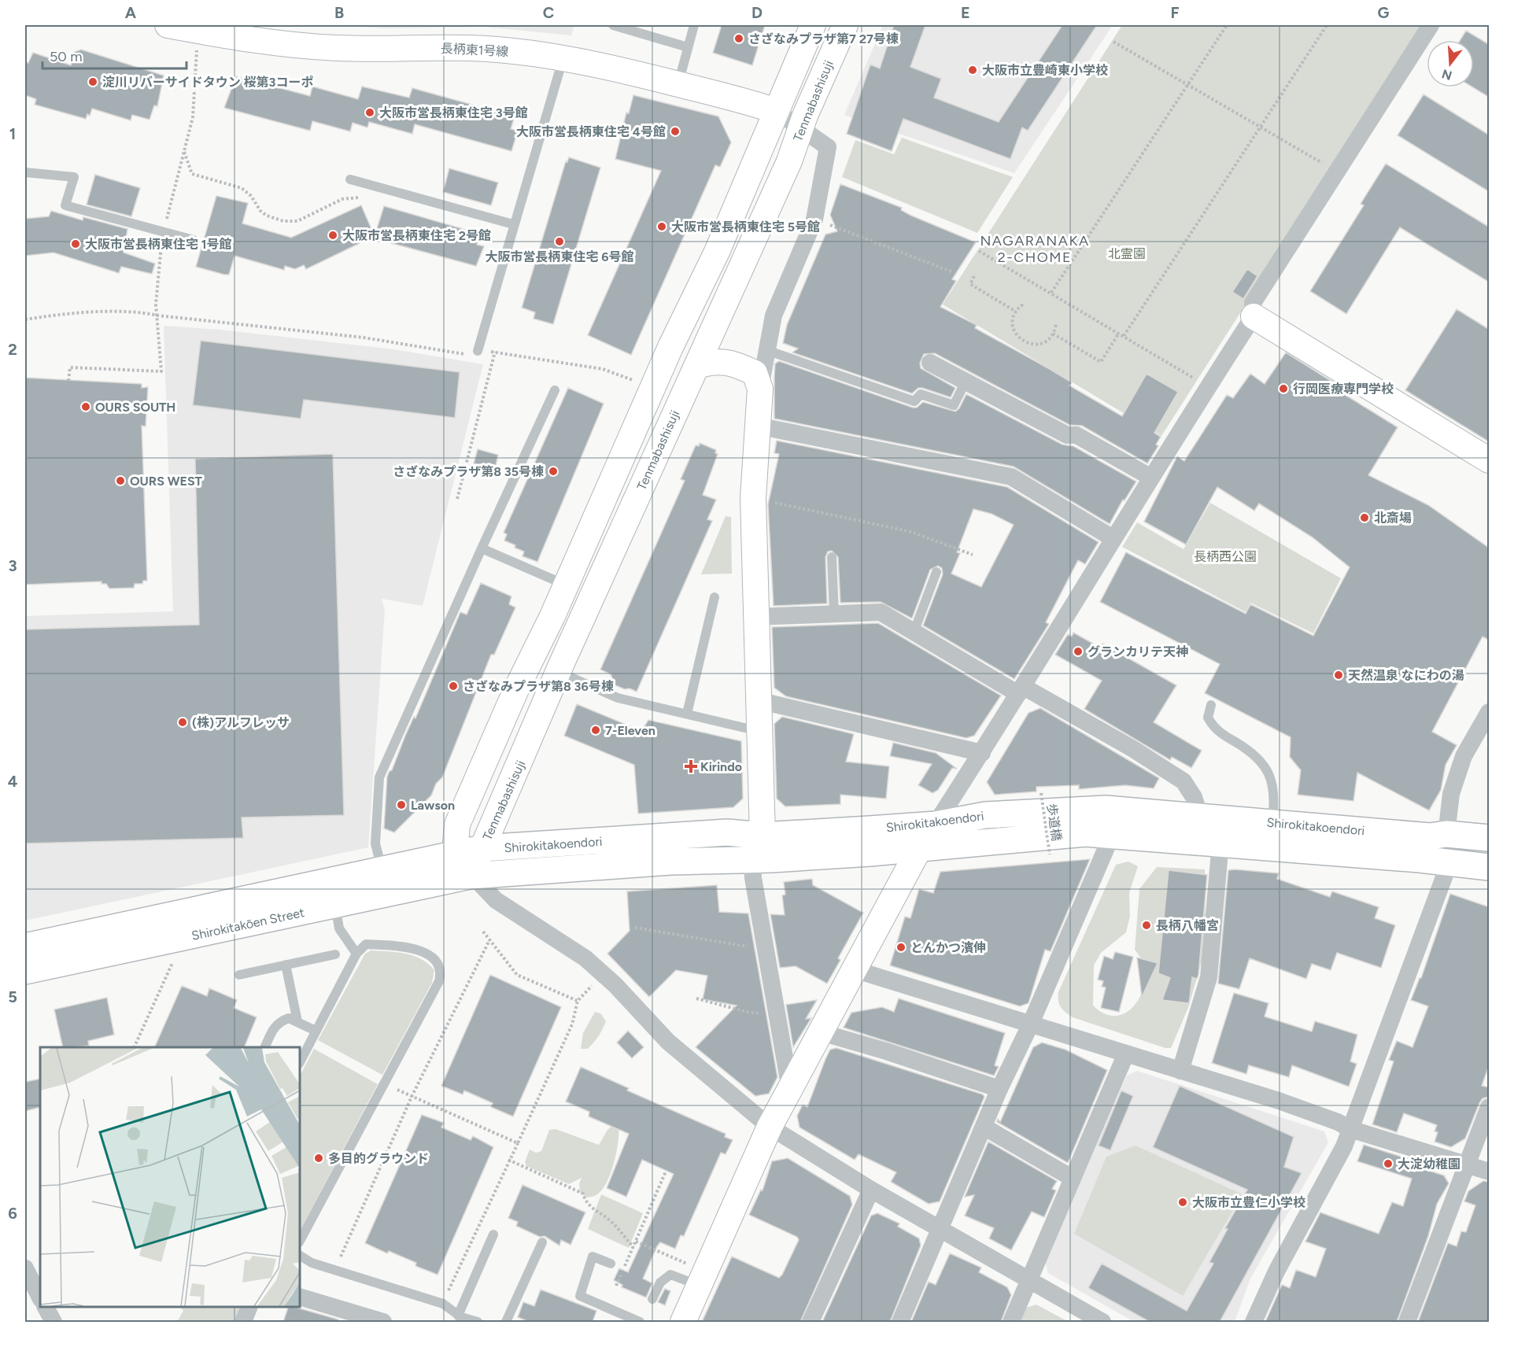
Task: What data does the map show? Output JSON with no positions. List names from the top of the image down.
{
  "streets": {
    "main road": ["Shirokitakoendori", "Shirokitakōen Street"],
    "street": ["長柄東1号線", "Tenmabashisuji"],
    "path": ["歩道橋"]
  },
  "crossings": [
    ["Tenmabashisuji", "Shirokitakoendori"],
    ["Tenmabashisuji", "Shirokitakōen Street"],
    ["Shirokitakoendori", "Shirokitakōen Street"]
  ],
  "districts": ["NAGARANAKA 2-CHOME"],
  "parks": ["北霊園", "長柄西公園"],
  "places": {
    "other": [
      "さざなみプラザ第7 27号棟",
      "大阪市立豊崎東小学校",
      "淀川リバーサイドタウン 桜第3コーポ",
      "大阪市営長柄東住宅 3号館",
      "大阪市営長柄東住宅 4号館",
      "大阪市営長柄東住宅 5号館",
      "大阪市営長柄東住宅 2号館",
      "大阪市営長柄東住宅 6号館",
      "大阪市営長柄東住宅 1号館",
      "行岡医療専門学校",
      "OURS SOUTH",
      "さざなみプラザ第8 35号棟",
      "OURS WEST",
      "北斎場",
      "グランカリテ天神",
      "天然温泉 なにわの湯",
      "さざなみプラザ第8 36号棟",
      "(株)アルフレッサ",
      "7-Eleven",
      "Lawson",
      "長柄八幡宮",
      "とんかつ濱伸",
      "多目的グラウンド",
      "大淀幼稚園",
      "大阪市立豊仁小学校"
    ],
    "health": ["Kirindo"]
  },
  "scale_bar": "50 m",
  "north": "bottom",
  "grid": {
    "columns": [
      "A",
      "B",
      "C",
      "D",
      "E",
      "F",
      "G"
    ],
    "rows": [
      "1",
      "2",
      "3",
      "4",
      "5",
      "6"
    ]
  }
}
